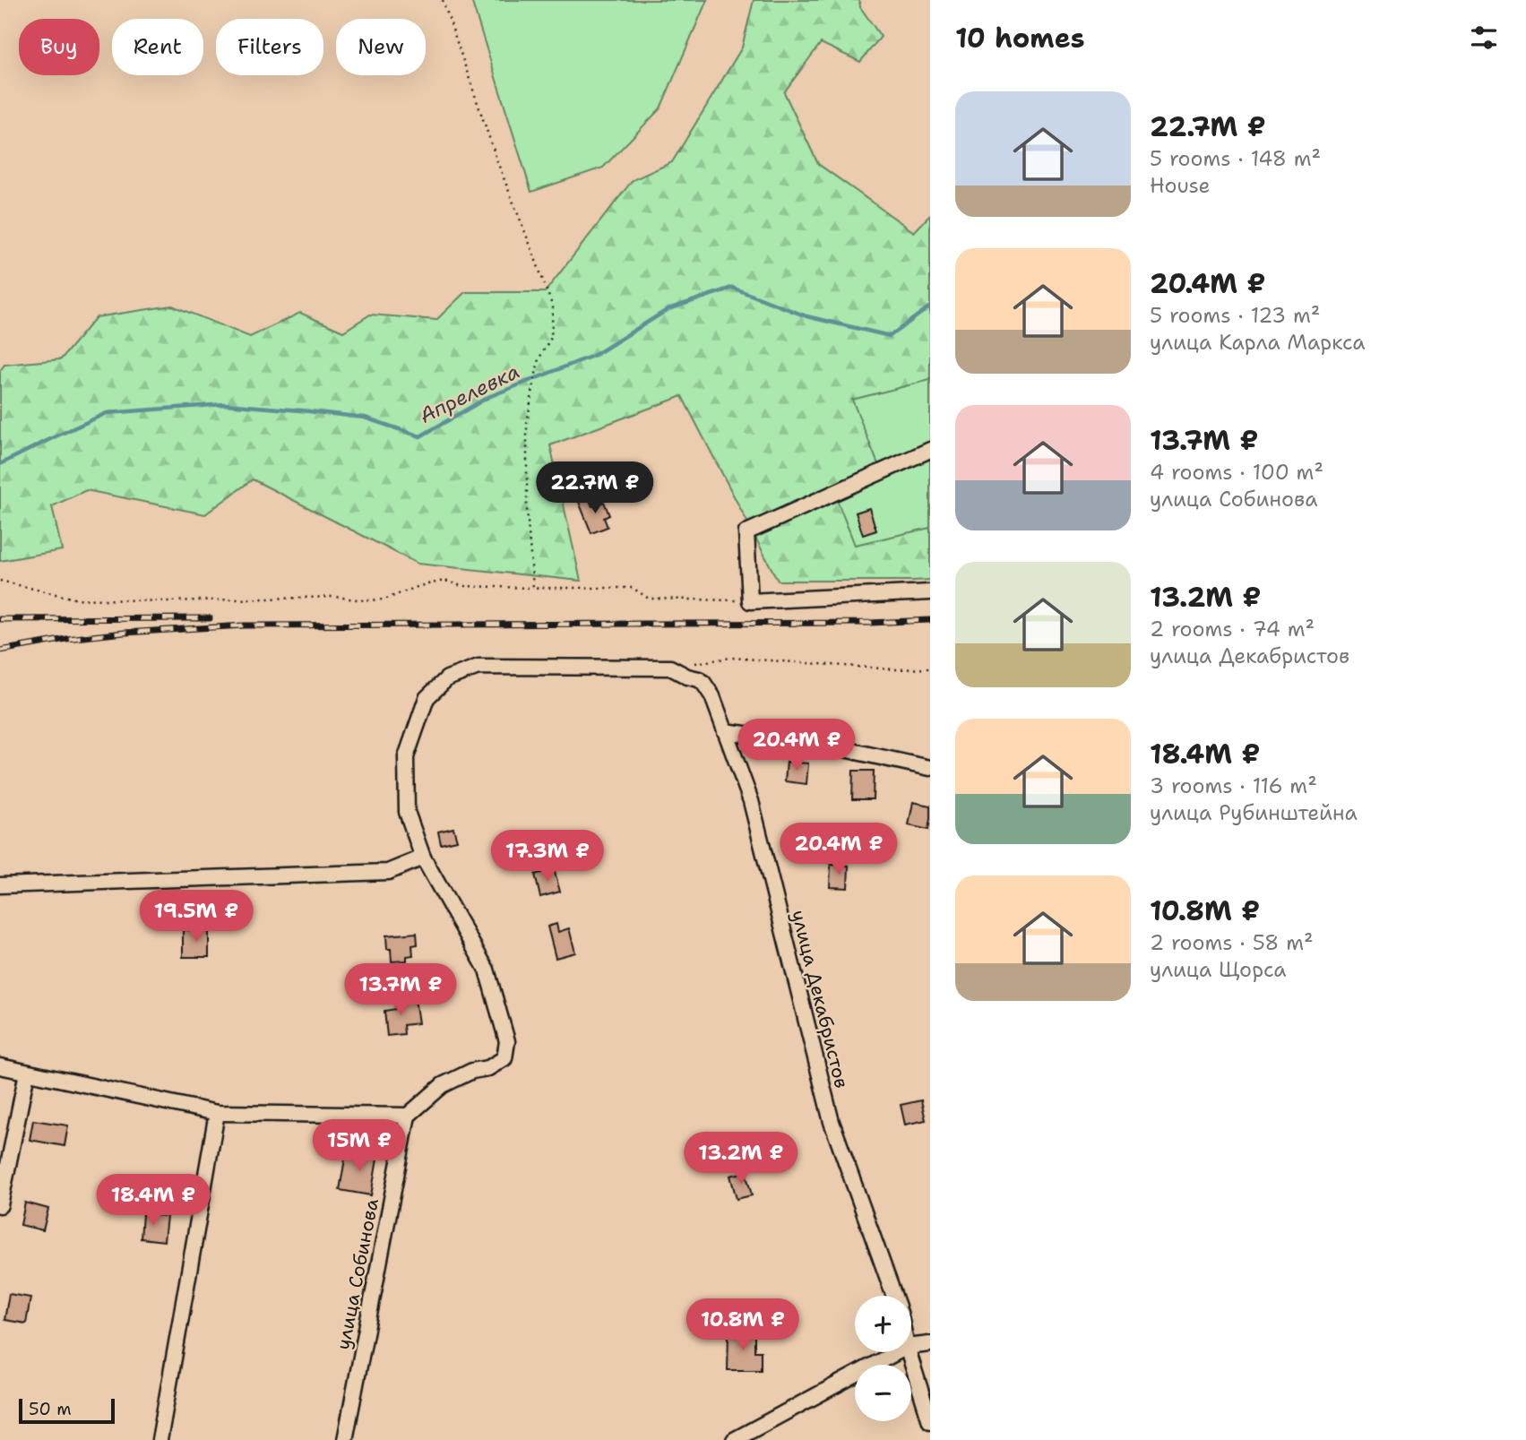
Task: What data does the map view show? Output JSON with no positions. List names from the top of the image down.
{
  "streets": {
    "street": ["улица Декабристов", "улица Собинова"]
  },
  "crossings": [
    ["улица Декабристов", "улица Собинова"]
  ],
  "water": ["Апрелевка"],
  "scale_bar": "50 m",
  "page": {
    "heading": "10 homes",
    "chip": [
      "Buy",
      "Rent",
      "Filters",
      "New"
    ],
    "list": [
      {
        "name": "22.7M ₽",
        "note": "5 rooms · 148 m² · House"
      },
      {
        "name": "20.4M ₽",
        "note": "5 rooms · 123 m² · улица Карла Маркса"
      },
      {
        "name": "13.7M ₽",
        "note": "4 rooms · 100 m² · улица Собинова"
      },
      {
        "name": "13.2M ₽",
        "note": "2 rooms · 74 m² · улица Декабристов"
      },
      {
        "name": "18.4M ₽",
        "note": "3 rooms · 116 m² · улица Рубинштейна"
      },
      {
        "name": "10.8M ₽",
        "note": "2 rooms · 58 m² · улица Щорса"
      }
    ],
    "price": [
      "22.7M ₽",
      "20.4M ₽",
      "20.4M ₽",
      "17.3M ₽",
      "19.5M ₽",
      "13.7M ₽",
      "15M ₽",
      "13.2M ₽",
      "18.4M ₽",
      "10.8M ₽"
    ],
    "map_buttons": ["+", "−"],
    "scale": "50 m"
  }
}
